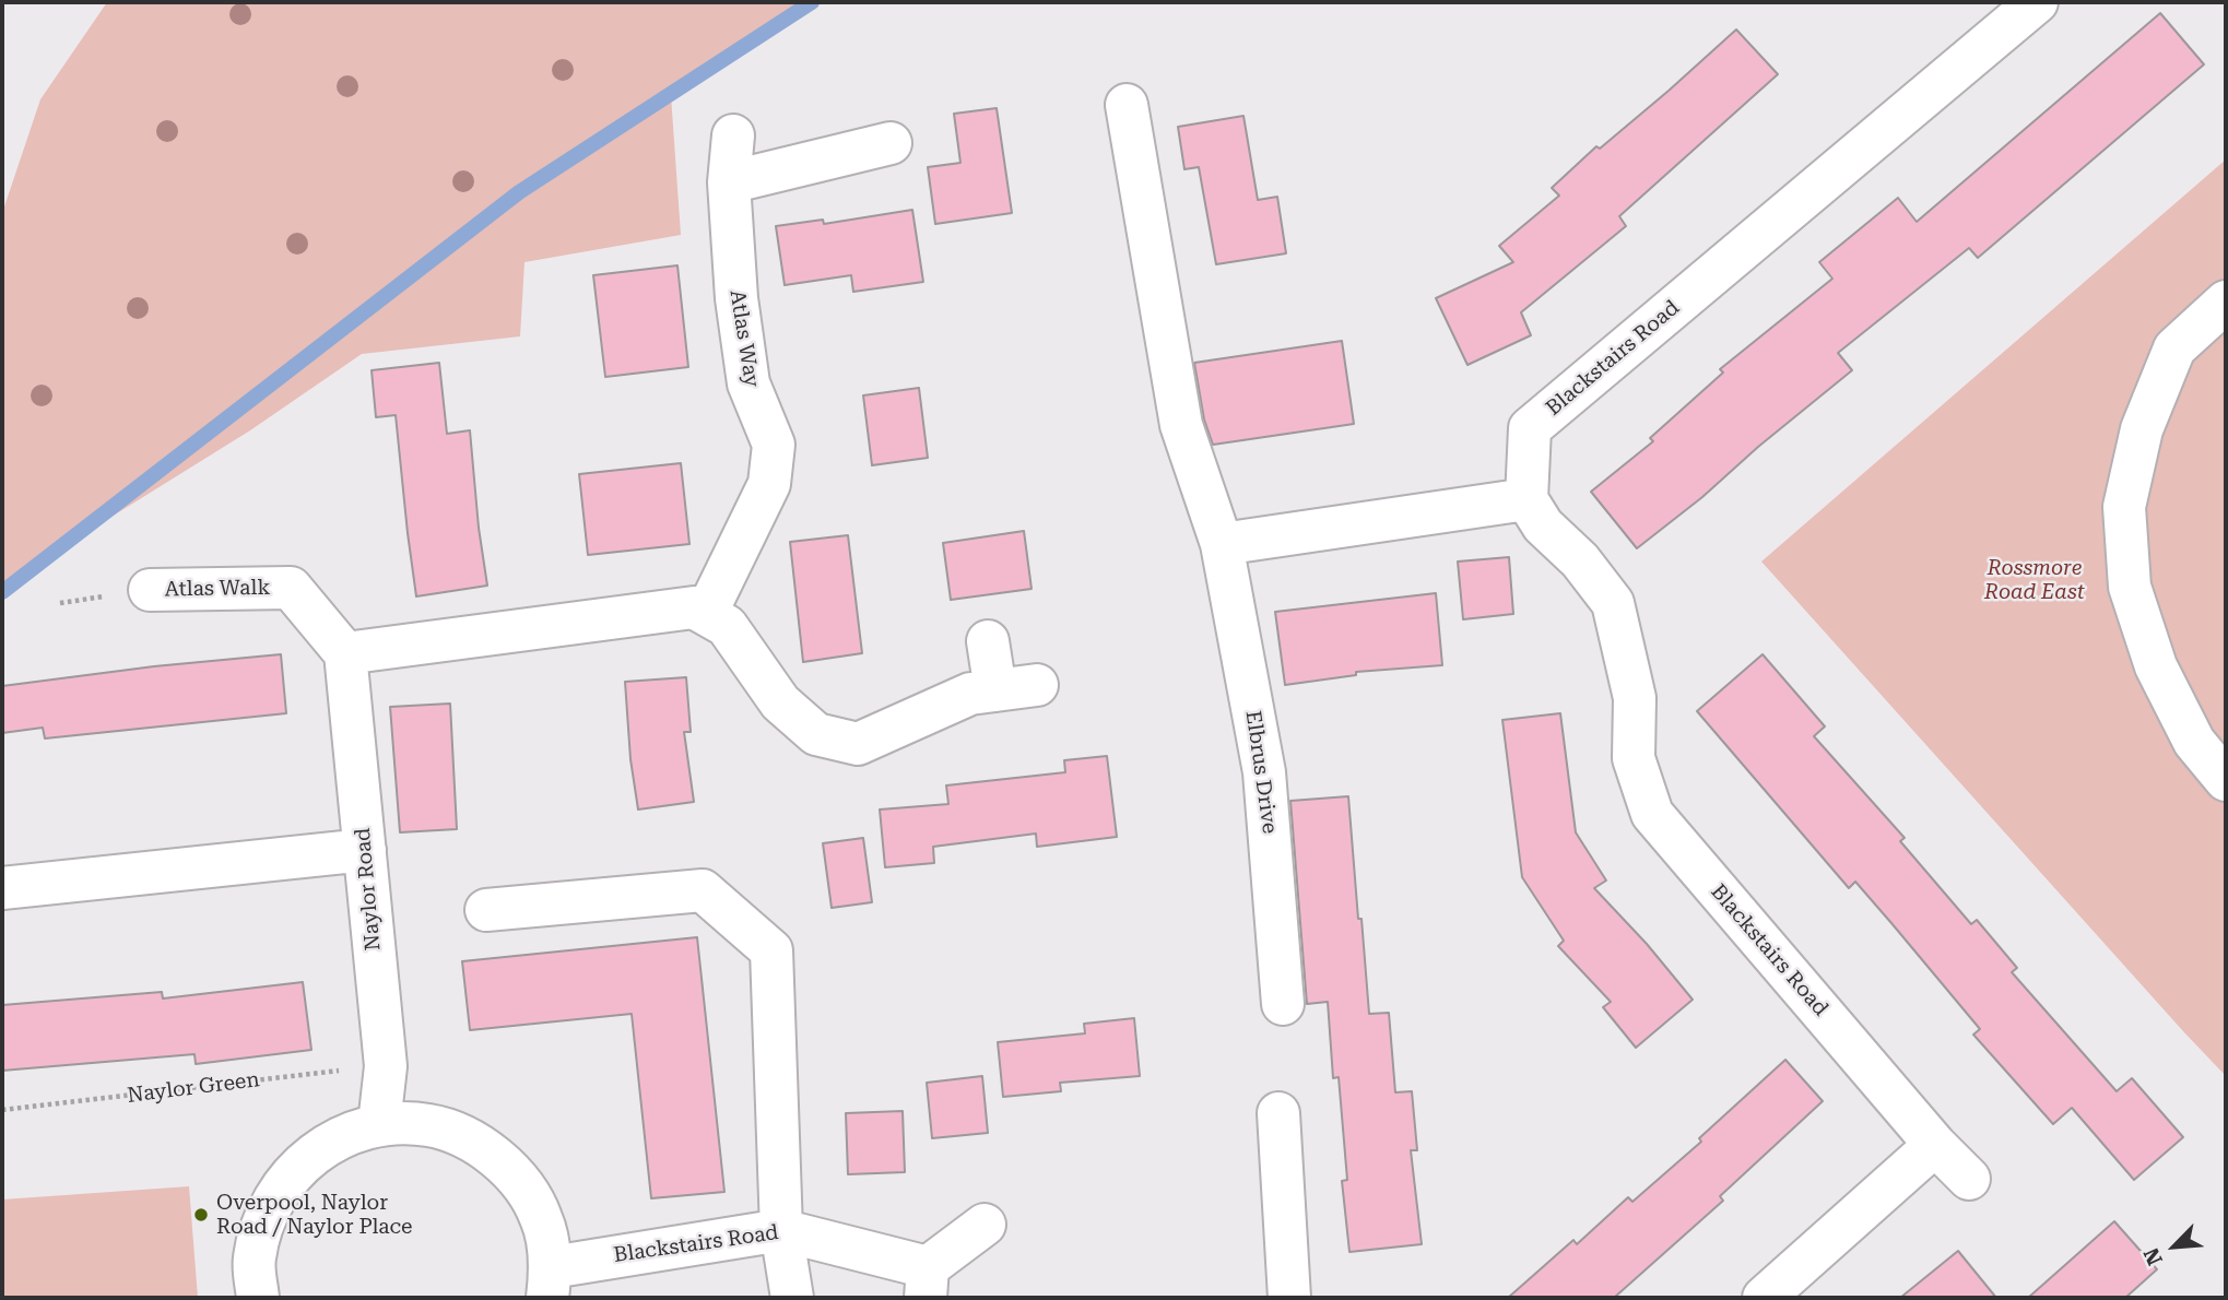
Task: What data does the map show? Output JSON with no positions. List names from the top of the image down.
{
  "streets": {
    "street": [
      "Atlas Way",
      "Blackstairs Road",
      "Atlas Walk",
      "Elbrus Drive",
      "Naylor Road"
    ],
    "path": ["Naylor Green"]
  },
  "crossings": [
    ["Atlas Walk", "Naylor Road"],
    ["Naylor Road", "Naylor Green"]
  ],
  "parks": ["Rossmore Road East"],
  "places": ["Overpool, Naylor Road / Naylor Place"],
  "north": "bottom left"
}
